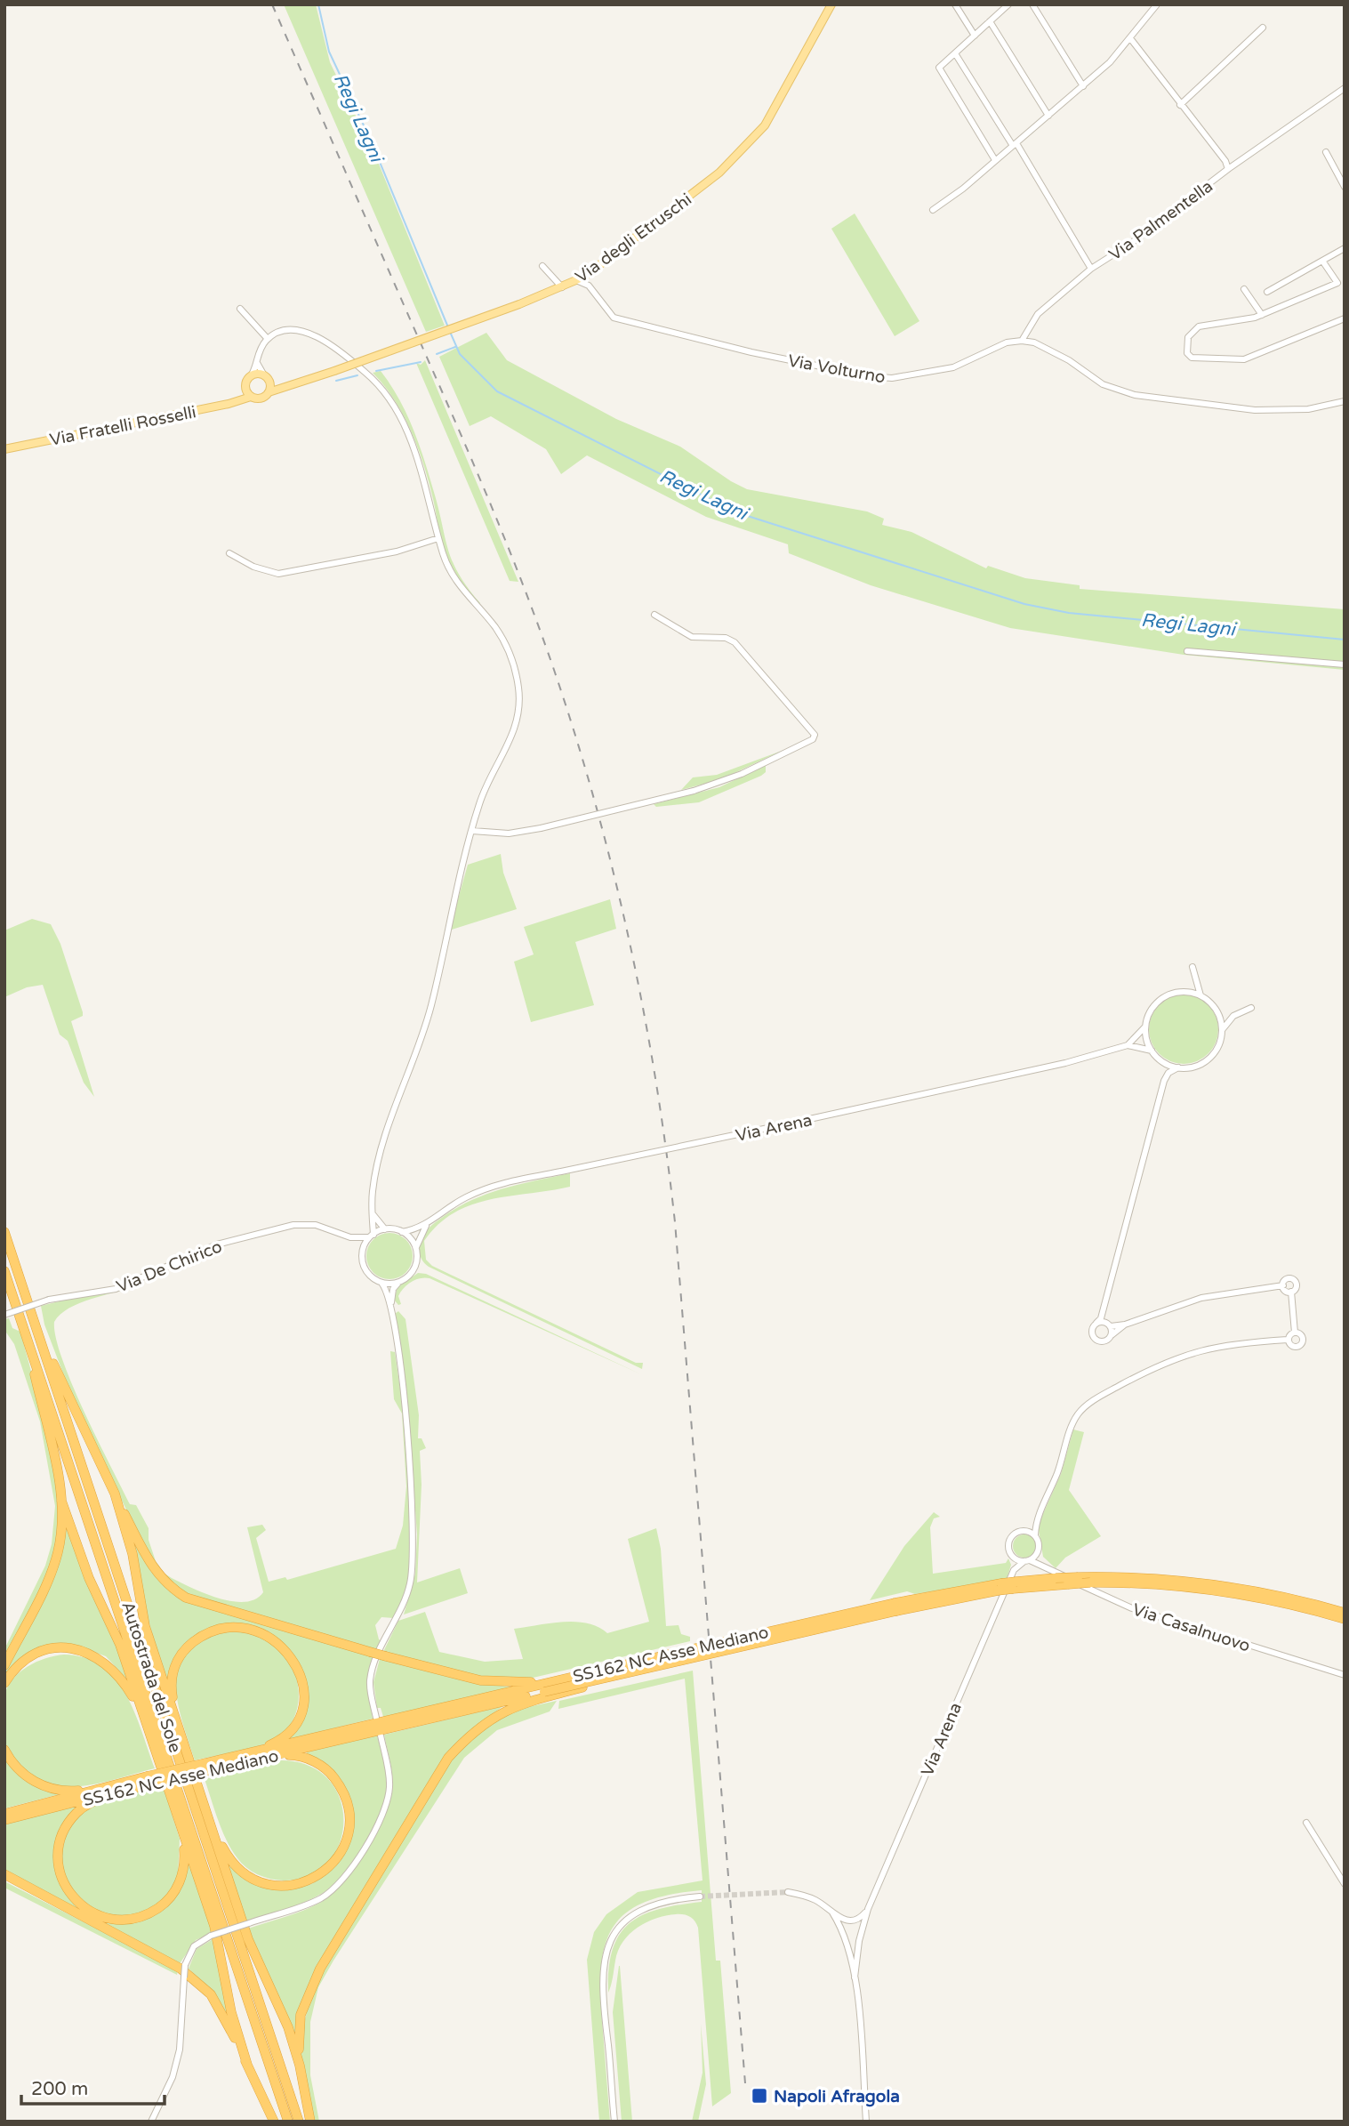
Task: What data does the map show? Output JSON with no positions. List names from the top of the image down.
{
  "streets": {
    "highway": ["SS162 NC Asse Mediano", "Autostrada del Sole"],
    "main road": ["Via degli Etruschi", "Via Fratelli Rosselli"],
    "street": [
      "Via Palmentella",
      "Via Volturno",
      "Via Arena",
      "Via De Chirico",
      "Via Casalnuovo"
    ]
  },
  "crossings": [
    ["Via Palmentella", "Via Volturno"],
    ["Via degli Etruschi", "Via Volturno"],
    ["Via degli Etruschi", "Via Fratelli Rosselli"],
    ["Via Arena", "Via De Chirico"],
    ["Via Arena", "Via Casalnuovo"]
  ],
  "water": ["Regi Lagni"],
  "places": {
    "transit": ["Napoli Afragola"]
  },
  "scale_bar": "200 m"
}
